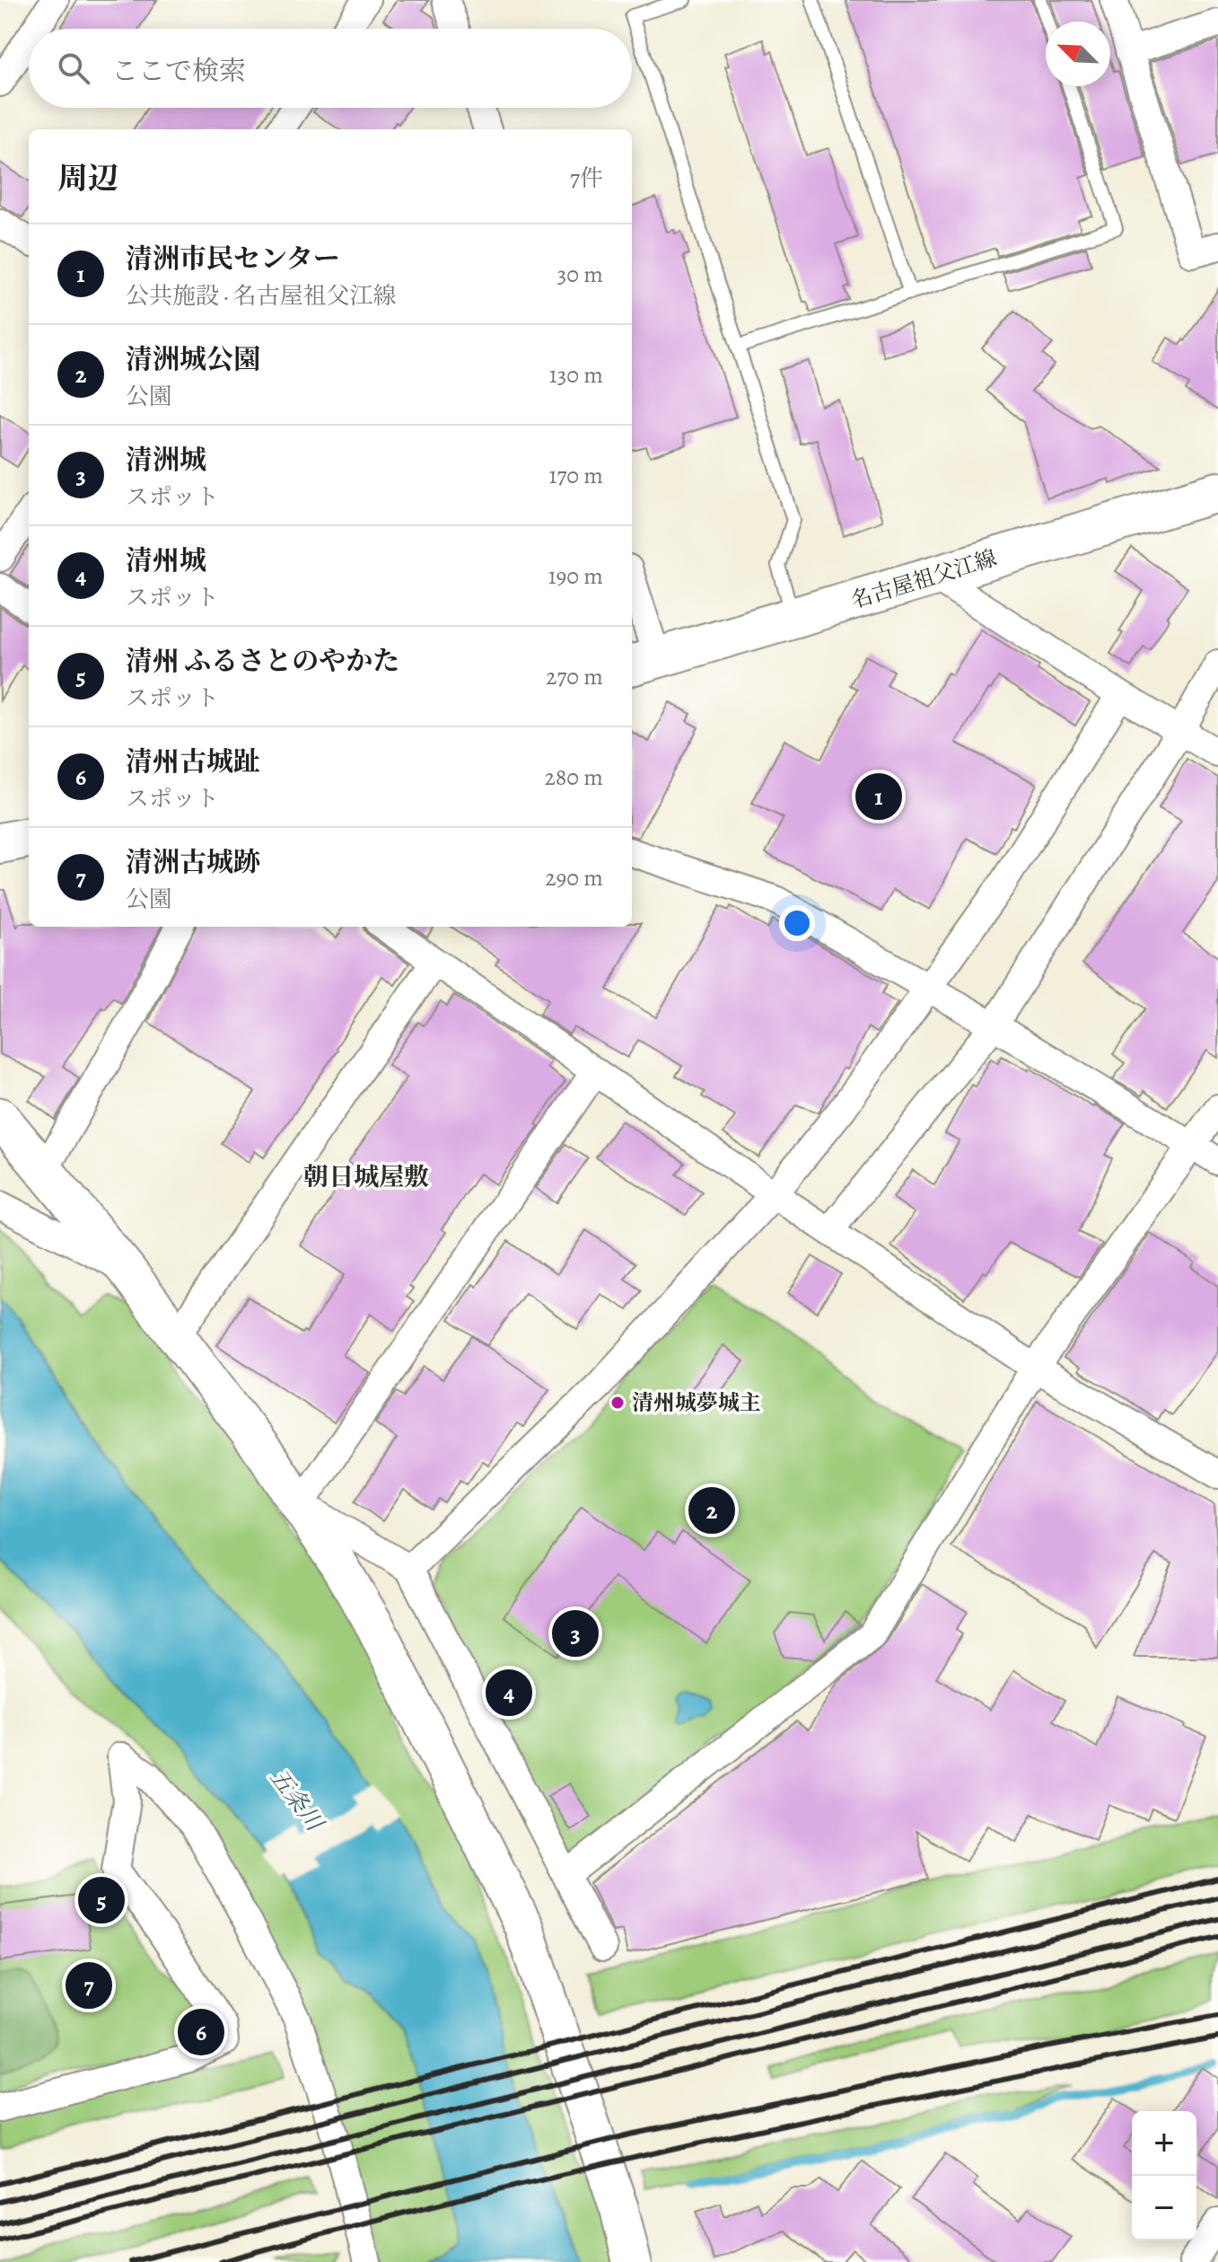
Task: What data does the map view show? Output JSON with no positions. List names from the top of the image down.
{
  "streets": {
    "main road": ["名古屋祖父江線"]
  },
  "districts": ["朝日城屋敷"],
  "water": ["五条川"],
  "places": ["清州城夢城主"],
  "north": "top left",
  "page": {
    "search": "ここで検索",
    "heading": ["周辺", "7件"],
    "list": [
      {
        "mark": "1",
        "name": "清洲市民センター",
        "note": "公共施設 · 名古屋祖父江線",
        "value": "30 m"
      },
      {
        "mark": "2",
        "name": "清洲城公園",
        "note": "公園",
        "value": "130 m"
      },
      {
        "mark": "3",
        "name": "清洲城",
        "note": "スポット",
        "value": "170 m"
      },
      {
        "mark": "4",
        "name": "清州城",
        "note": "スポット",
        "value": "190 m"
      },
      {
        "mark": "5",
        "name": "清州 ふるさとのやかた",
        "note": "スポット",
        "value": "270 m"
      },
      {
        "mark": "6",
        "name": "清州古城趾",
        "note": "スポット",
        "value": "280 m"
      },
      {
        "mark": "7",
        "name": "清洲古城跡",
        "note": "公園",
        "value": "290 m"
      }
    ],
    "pins": [
      "1",
      "2",
      "3",
      "4",
      "5",
      "7",
      "6"
    ],
    "map_buttons": ["+", "−"]
  }
}
